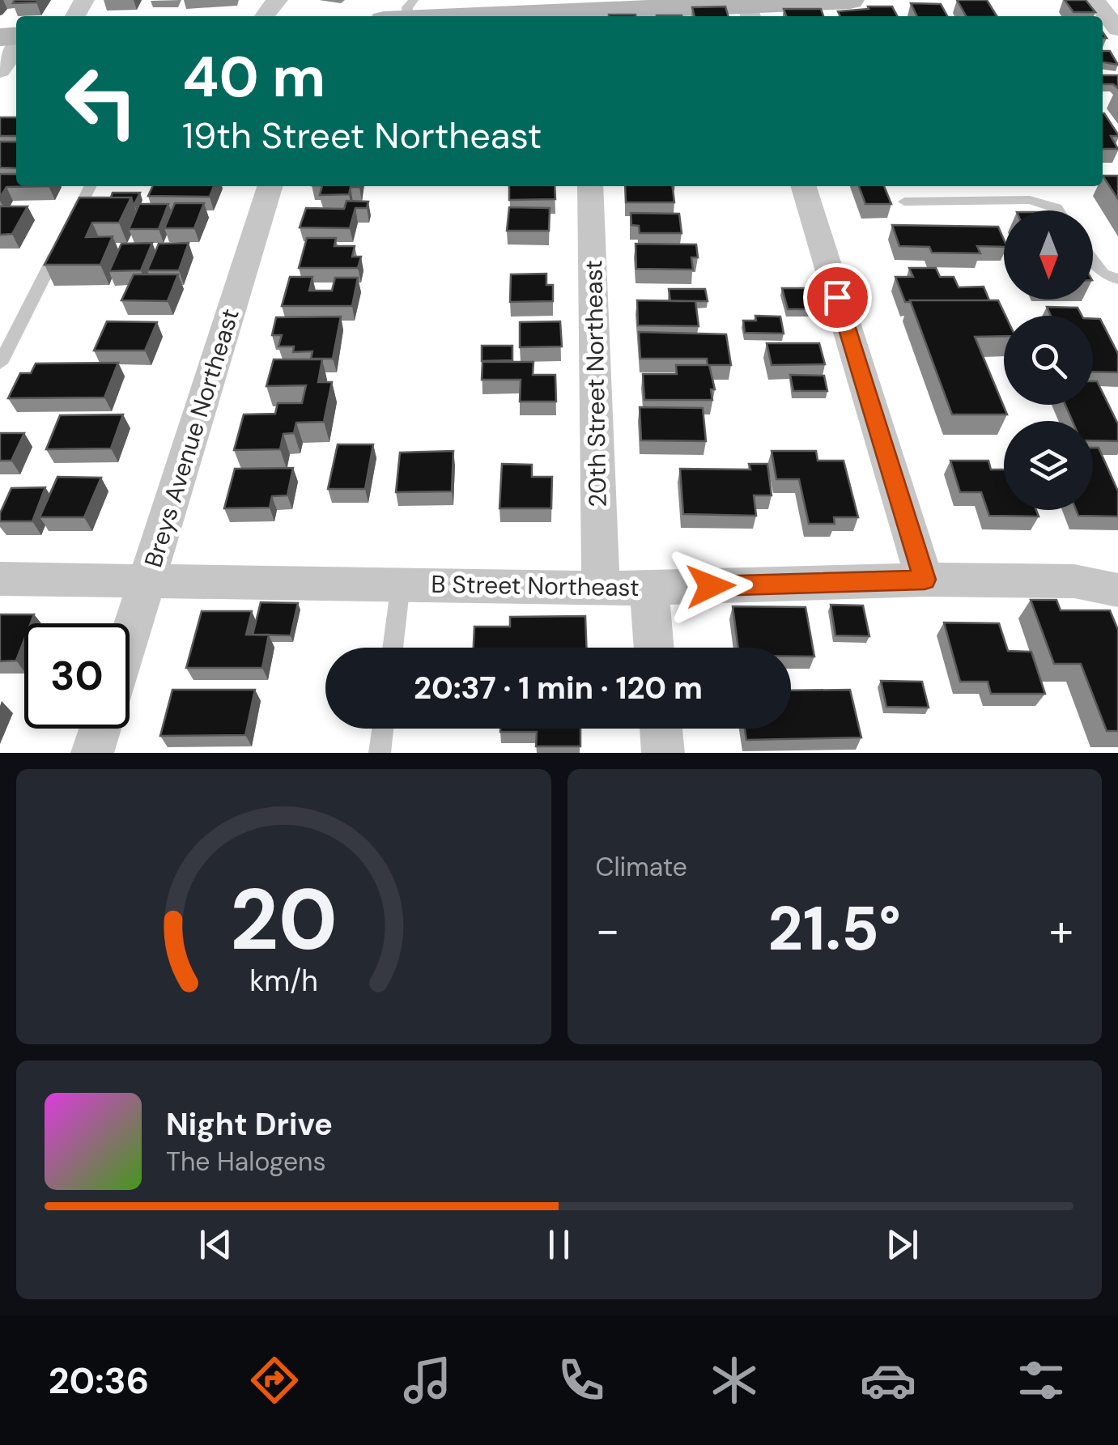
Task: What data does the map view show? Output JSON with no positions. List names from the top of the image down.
{
  "streets": {
    "street": ["20th Street Northeast", "Breys Avenue Northeast", "B Street Northeast"]
  },
  "crossings": [
    ["20th Street Northeast", "B Street Northeast"],
    ["Breys Avenue Northeast", "B Street Northeast"]
  ],
  "north": "bottom",
  "page": {
    "turn": ["40 m", "19th Street Northeast"],
    "limit": "30",
    "trip": "20:37 · 1 min · 120 m",
    "tile": "Climate",
    "heat": ["−", "21.5°", "+"],
    "song": ["Night Drive", "The Halogens"],
    "tabs": "20:36",
    "gauge": ["20", "km/h"]
  }
}
